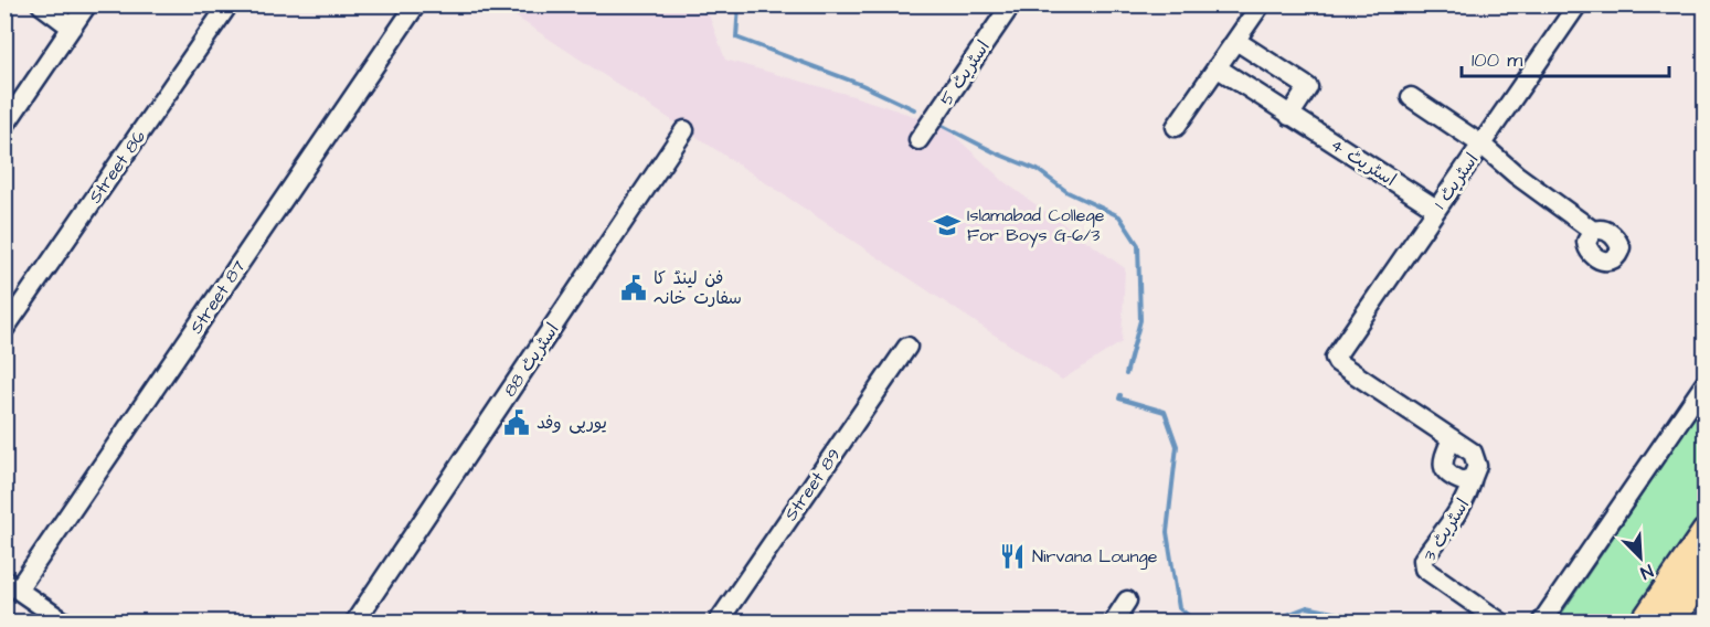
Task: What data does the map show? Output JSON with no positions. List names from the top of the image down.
{
  "streets": {
    "street": [
      "اسٹریٹ 5",
      "اسٹریٹ 4",
      "Street 86",
      "اسٹریٹ 1",
      "Street 87",
      "اسٹریٹ 88",
      "Street 89",
      "اسٹریٹ 3"
    ]
  },
  "crossings": [
    ["اسٹریٹ 4", "اسٹریٹ 1"],
    ["اسٹریٹ 1", "اسٹریٹ 3"]
  ],
  "places": {
    "school or university": ["Islamabad College For Boys G-6/3"],
    "public building": ["فن لینڈ کا سفارت خانہ", "یورپی وفد"],
    "restaurant": ["Nirvana Lounge"]
  },
  "scale_bar": "100 m",
  "north": "bottom right"
}
